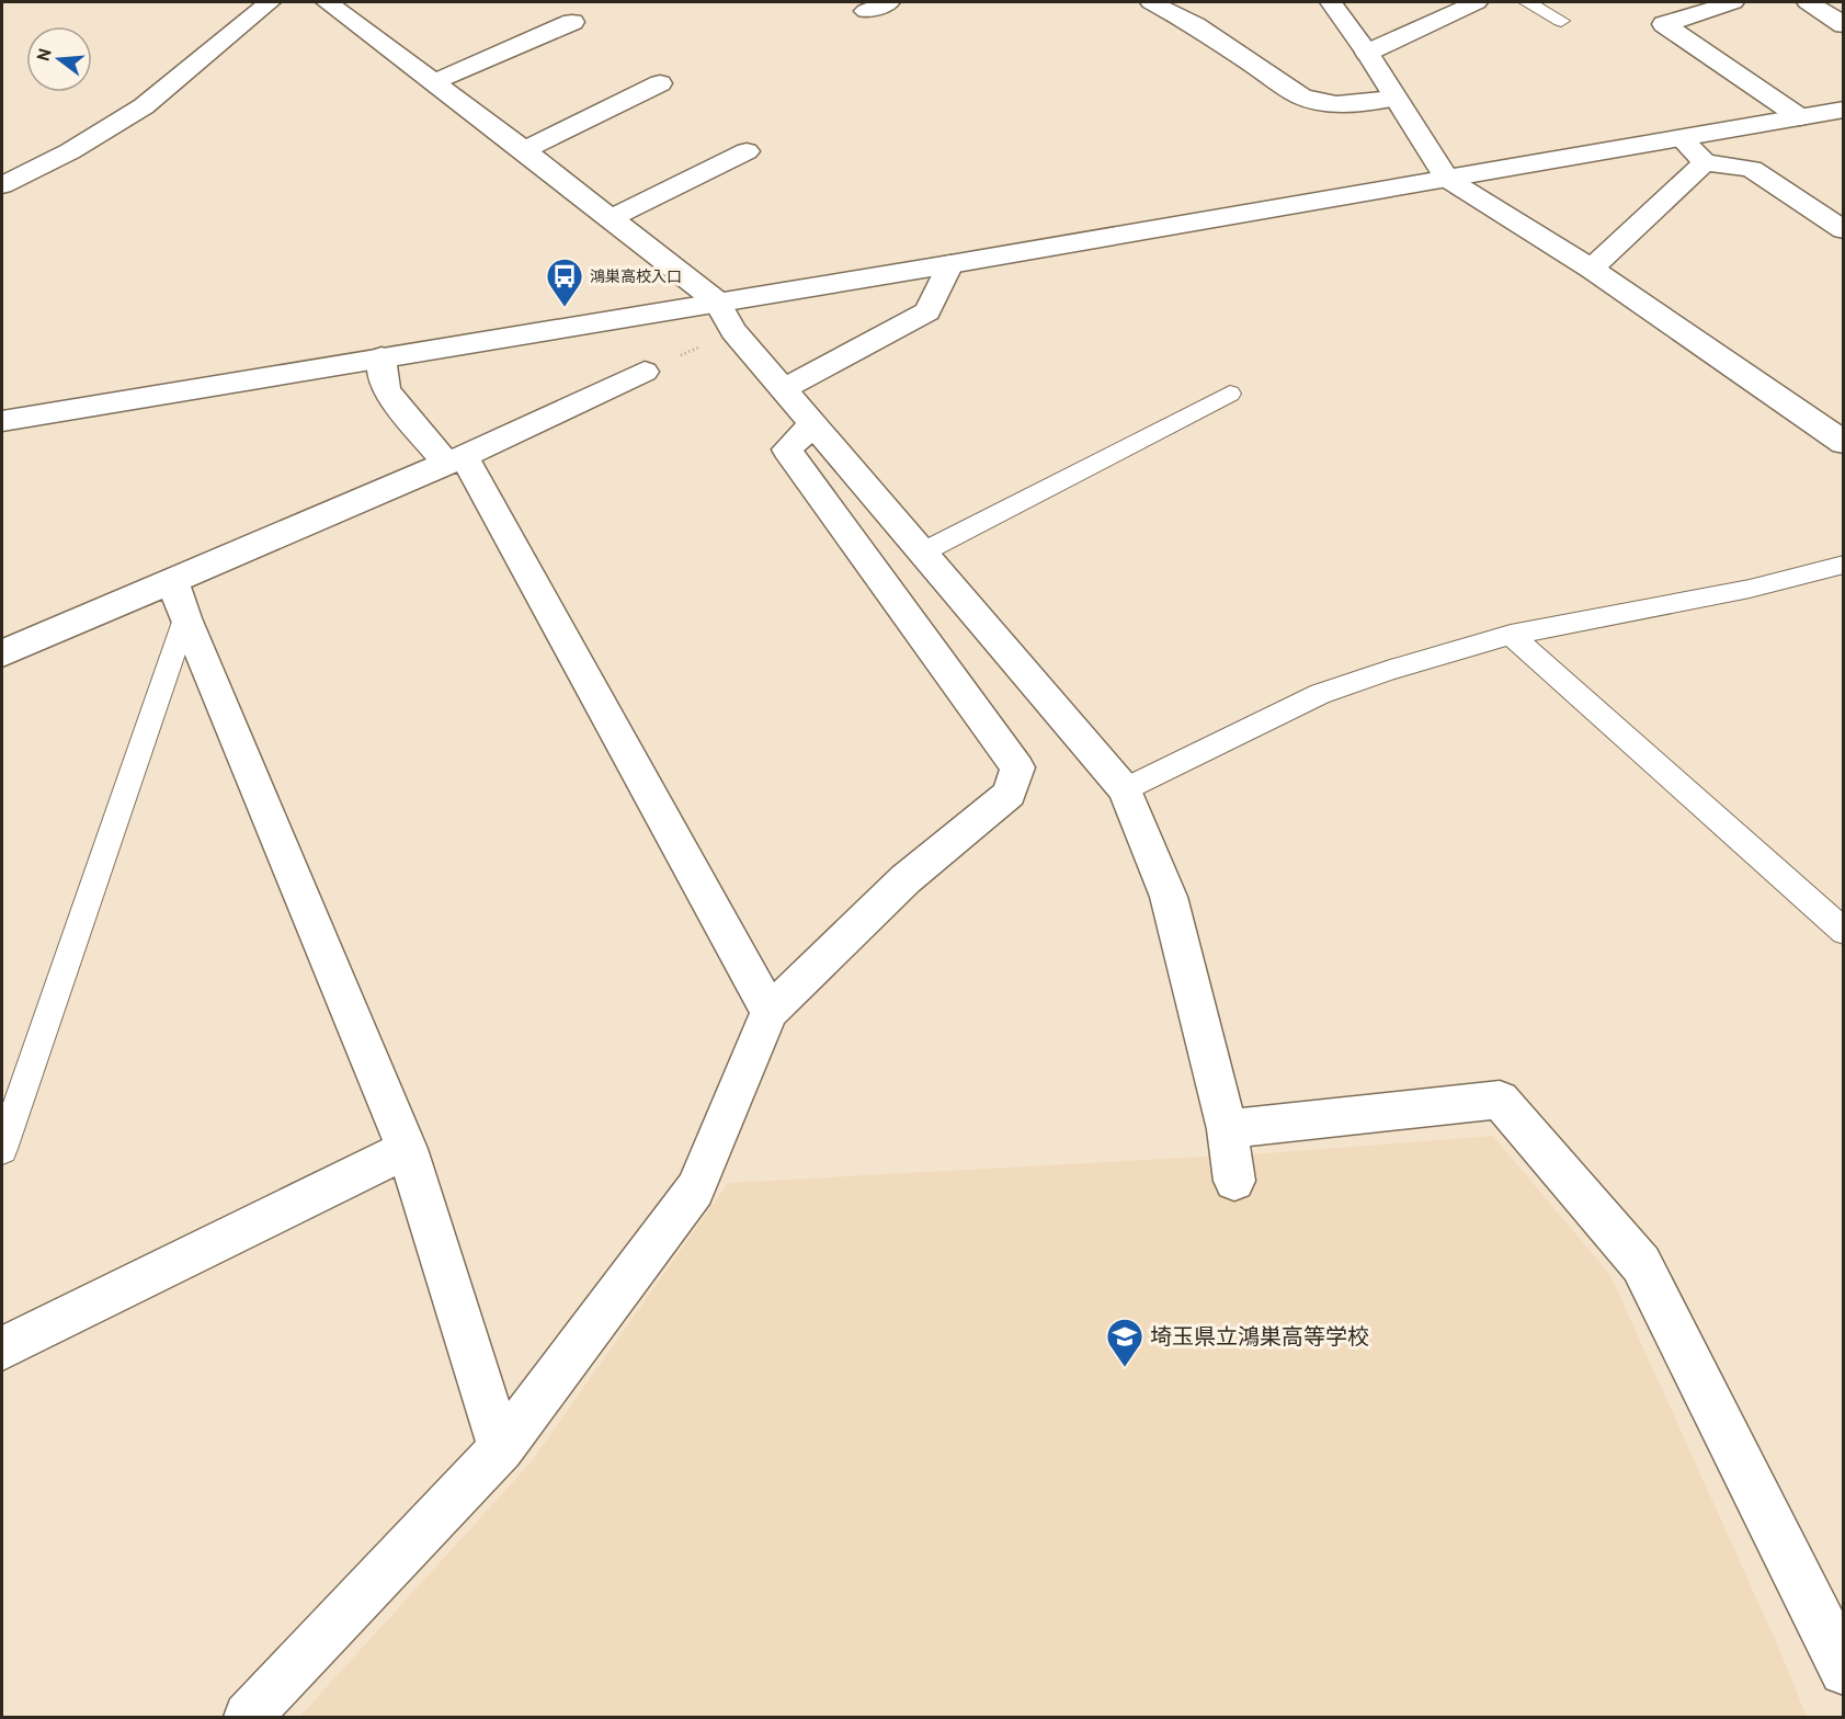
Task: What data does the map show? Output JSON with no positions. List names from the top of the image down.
{
  "places": {
    "bus stop": ["鴻巣高校入口"],
    "school or university": ["埼玉県立鴻巣高等学校"]
  },
  "north": "left"
}
